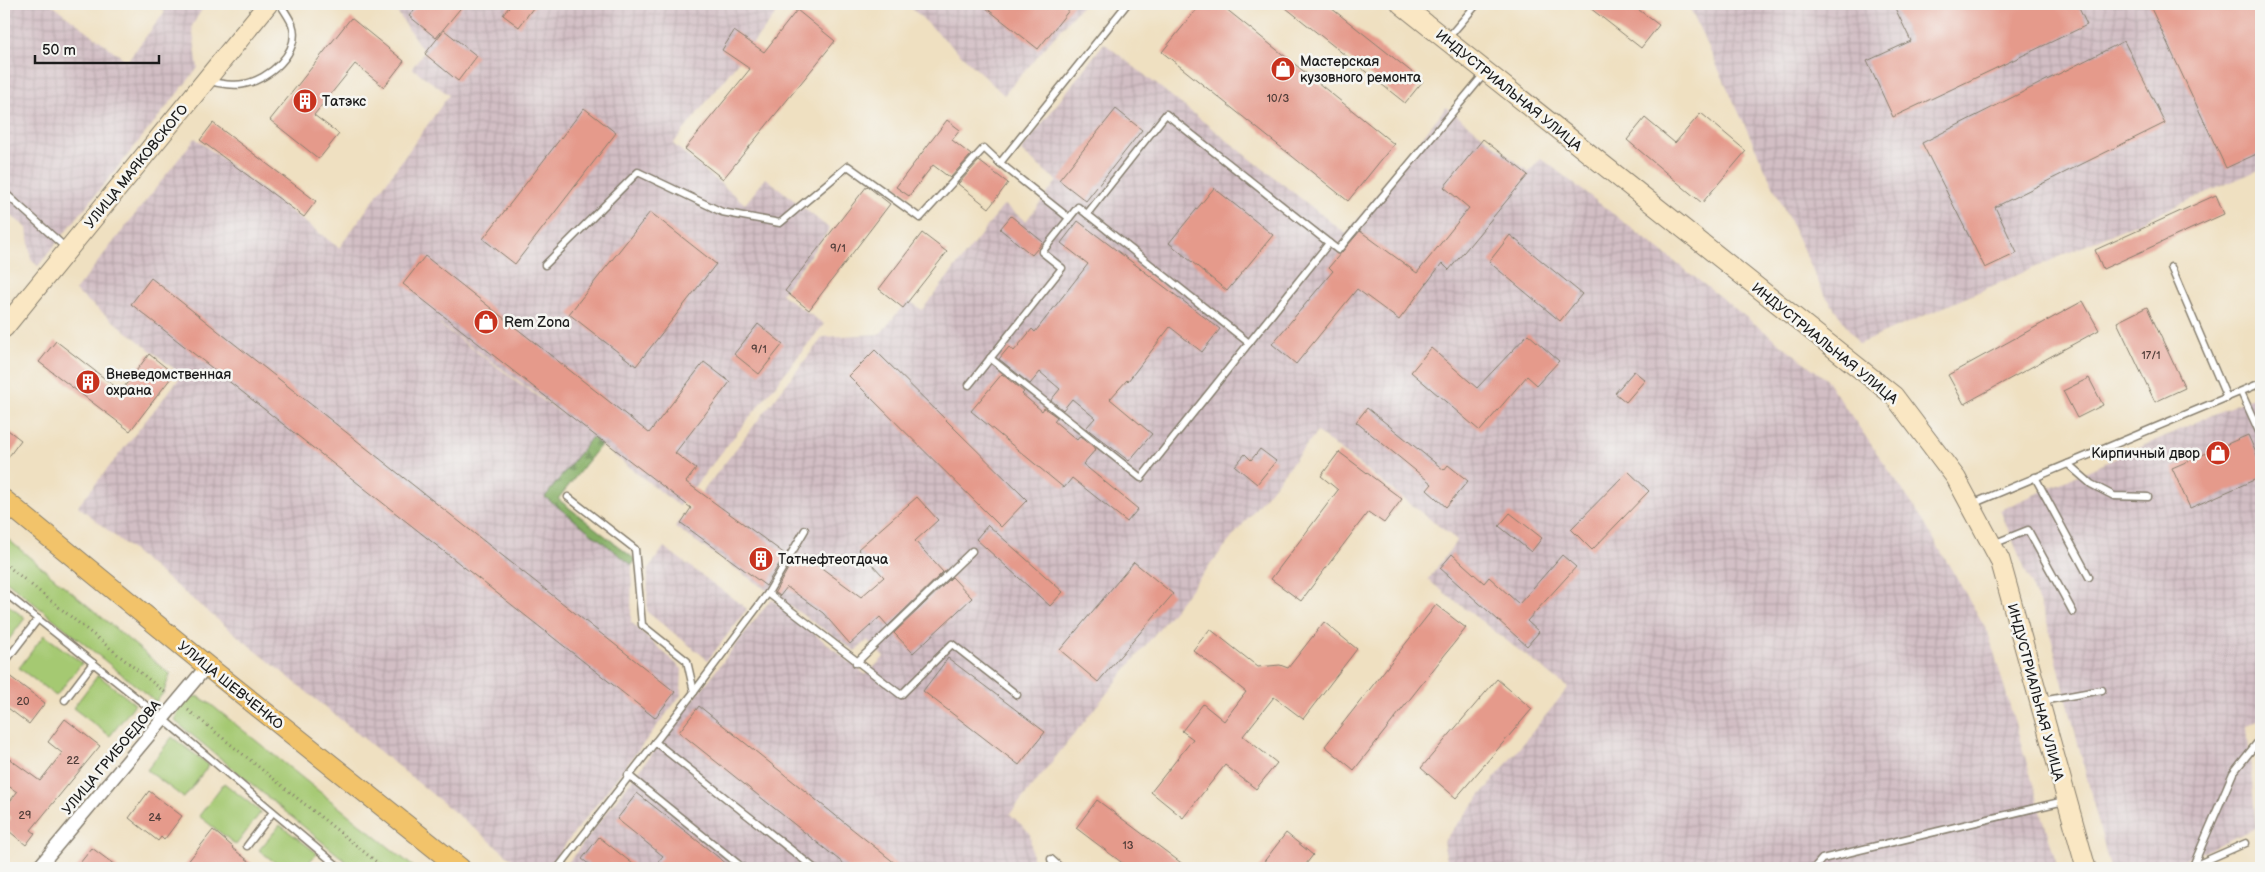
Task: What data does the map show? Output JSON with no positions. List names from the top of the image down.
{
  "streets": {
    "main road": ["УЛИЦА ШЕВЧЕНКО"],
    "street": ["ИНДУСТРИАЛЬНАЯ УЛИЦА", "УЛИЦА МАЯКОВСКОГО", "УЛИЦА ГРИБОЕДОВА"]
  },
  "crossings": [
    ["УЛИЦА ШЕВЧЕНКО", "УЛИЦА ГРИБОЕДОВА"]
  ],
  "places": {
    "shop": ["Мастерская кузовного ремонта", "Rem Zona", "Кирпичный двор"],
    "building": ["Татэкс", "Вневедомственная охрана", "Татнефтеотдача"]
  },
  "house_numbers": [
    "10/3",
    "9/1",
    "9/1",
    "17/1",
    "20",
    "22",
    "29",
    "24",
    "13"
  ],
  "scale_bar": "50 m"
}
